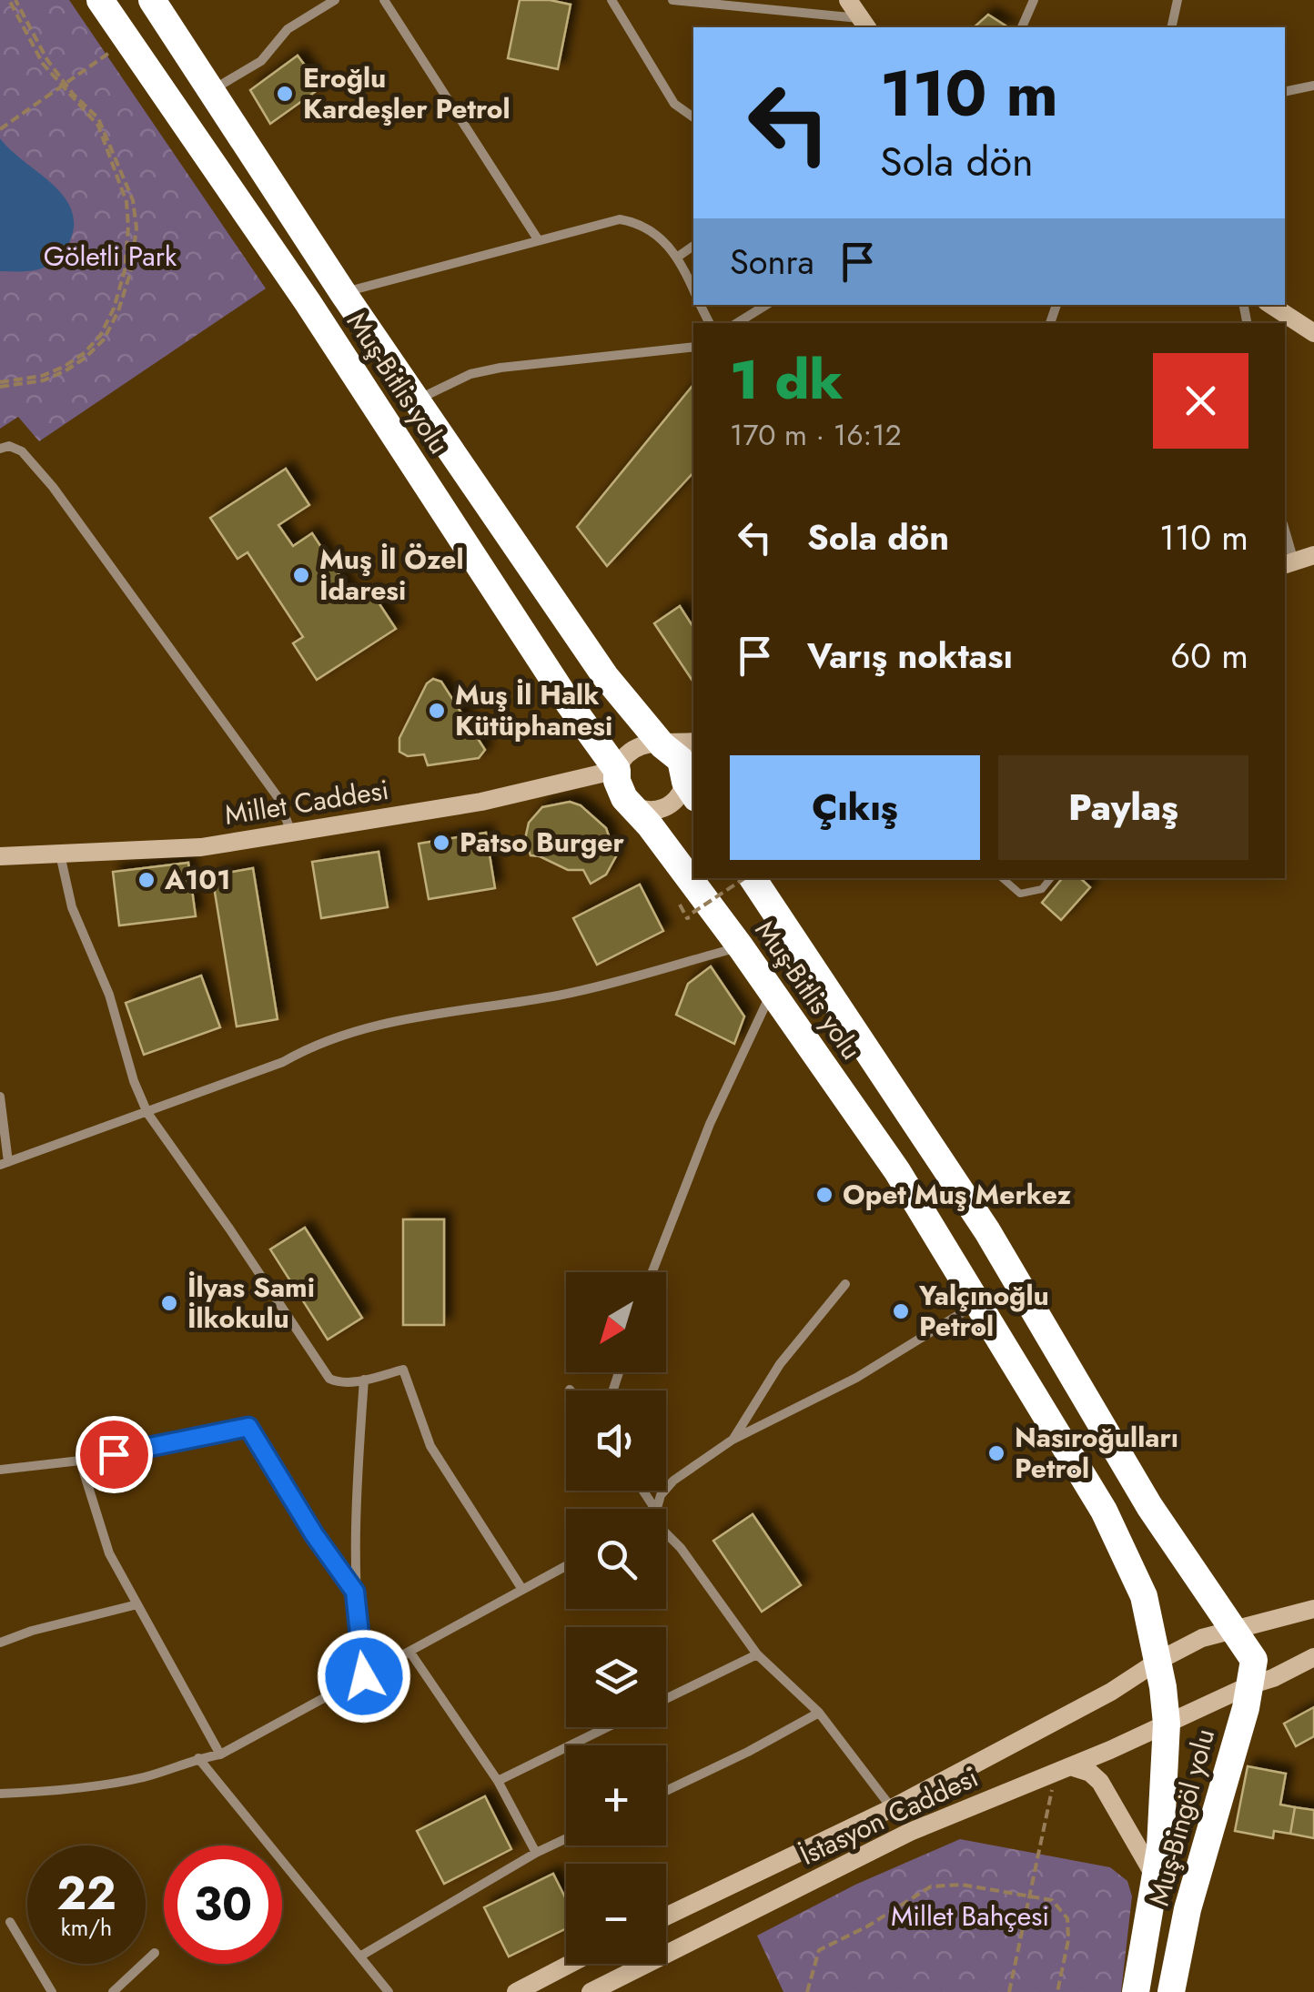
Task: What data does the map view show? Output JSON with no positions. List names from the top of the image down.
{
  "streets": {
    "highway": ["Muş-Bitlis yolu", "Muş-Bingöl yolu"],
    "main road": ["Millet Caddesi", "İstasyon Caddesi"]
  },
  "crossings": [
    ["Muş-Bitlis yolu", "Millet Caddesi"],
    ["Muş-Bitlis yolu", "İstasyon Caddesi"],
    ["Muş-Bitlis yolu", "Muş-Bingöl yolu"],
    ["İstasyon Caddesi", "Muş-Bingöl yolu"]
  ],
  "parks": ["Göletli Park", "Millet Bahçesi"],
  "places": [
    "Eroğlu Kardeşler Petrol",
    "Muş İl Özel İdaresi",
    "Muş İl Halk Kütüphanesi",
    "Patso Burger",
    "A101",
    "Opet Muş Merkez",
    "İlyas Sami İlkokulu",
    "Yalçınoğlu Petrol",
    "Nasıroğulları Petrol"
  ],
  "north": "bottom left",
  "page": {
    "turn": ["110 m", "Sola dön"],
    "then": "Sonra",
    "heading": ["1 dk", "170 m · 16:12"],
    "list": [
      {
        "name": "Sola dön",
        "value": "110 m"
      },
      {
        "name": "Varış noktası",
        "value": "60 m"
      }
    ],
    "buttons": ["Çıkış", "Paylaş"],
    "map_buttons": ["+", "−"],
    "speed": "22 km/h",
    "limit": "30"
  }
}
